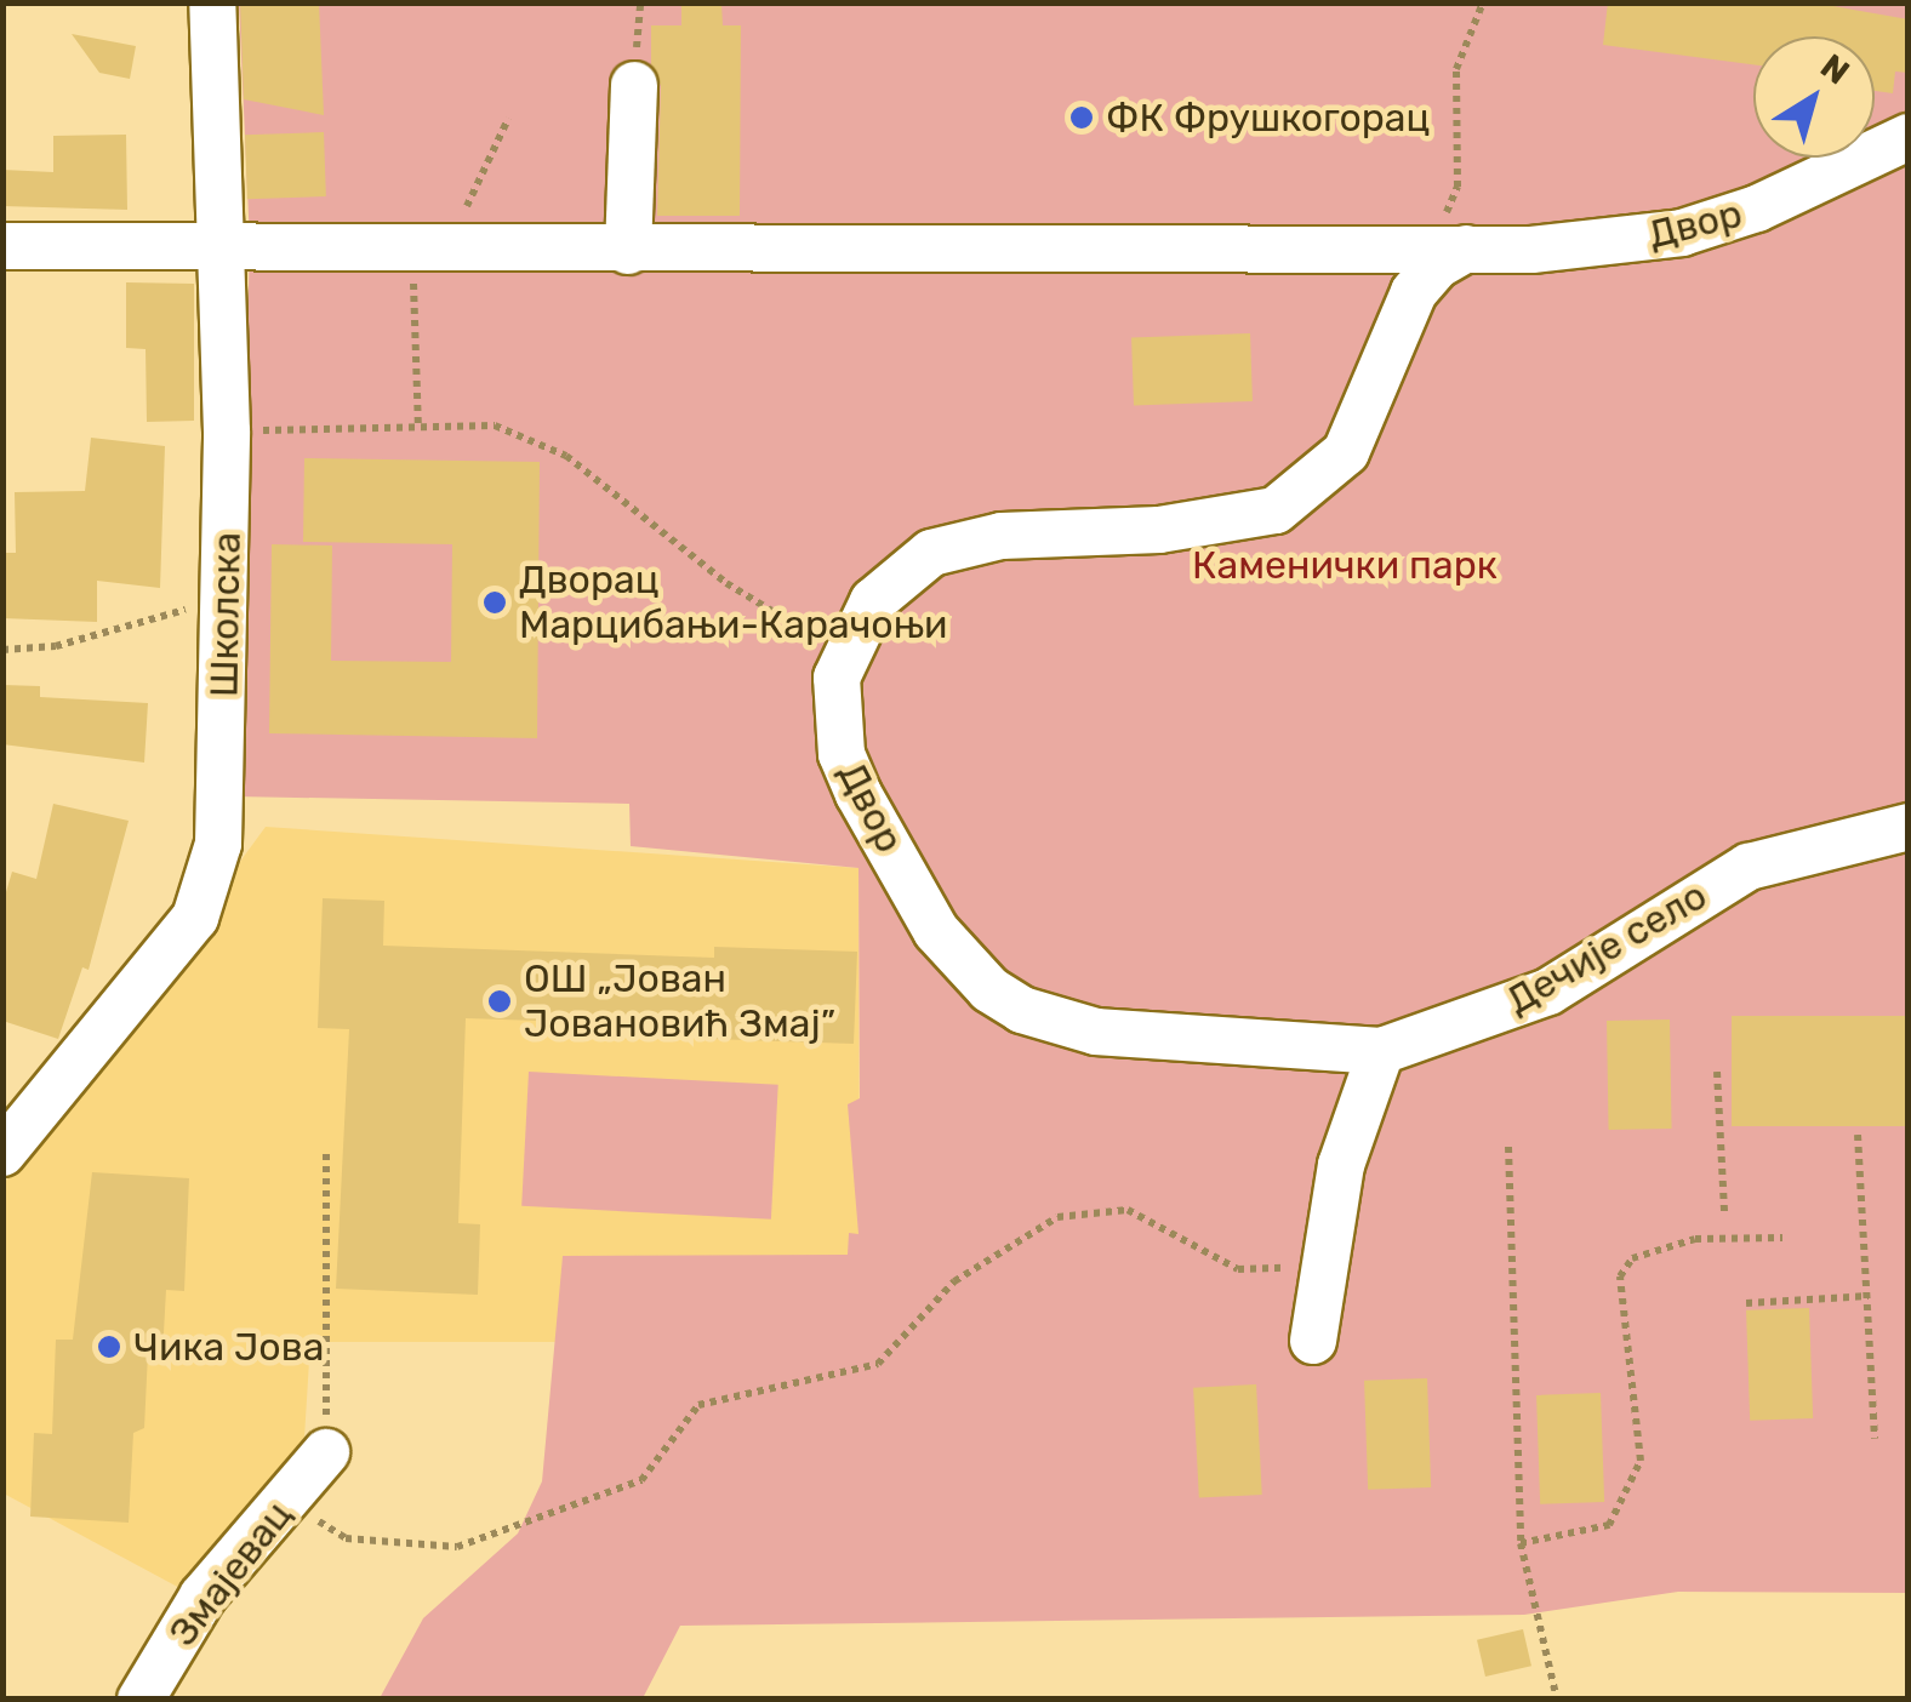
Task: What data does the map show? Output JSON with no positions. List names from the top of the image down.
{
  "streets": {
    "street": [
      "Двор",
      "Школска",
      "Дечије село",
      "Змајевац"
    ]
  },
  "crossings": [
    ["Двор", "Школска"],
    ["Двор", "Дечије село"]
  ],
  "parks": ["Каменички парк"],
  "places": [
    "ФК Фрушкогорац",
    "Дворац Марцибањи-Карачоњи",
    "ОШ „Јован Јовановић Змај”",
    "Чика Јова"
  ],
  "north": "top right"
}
